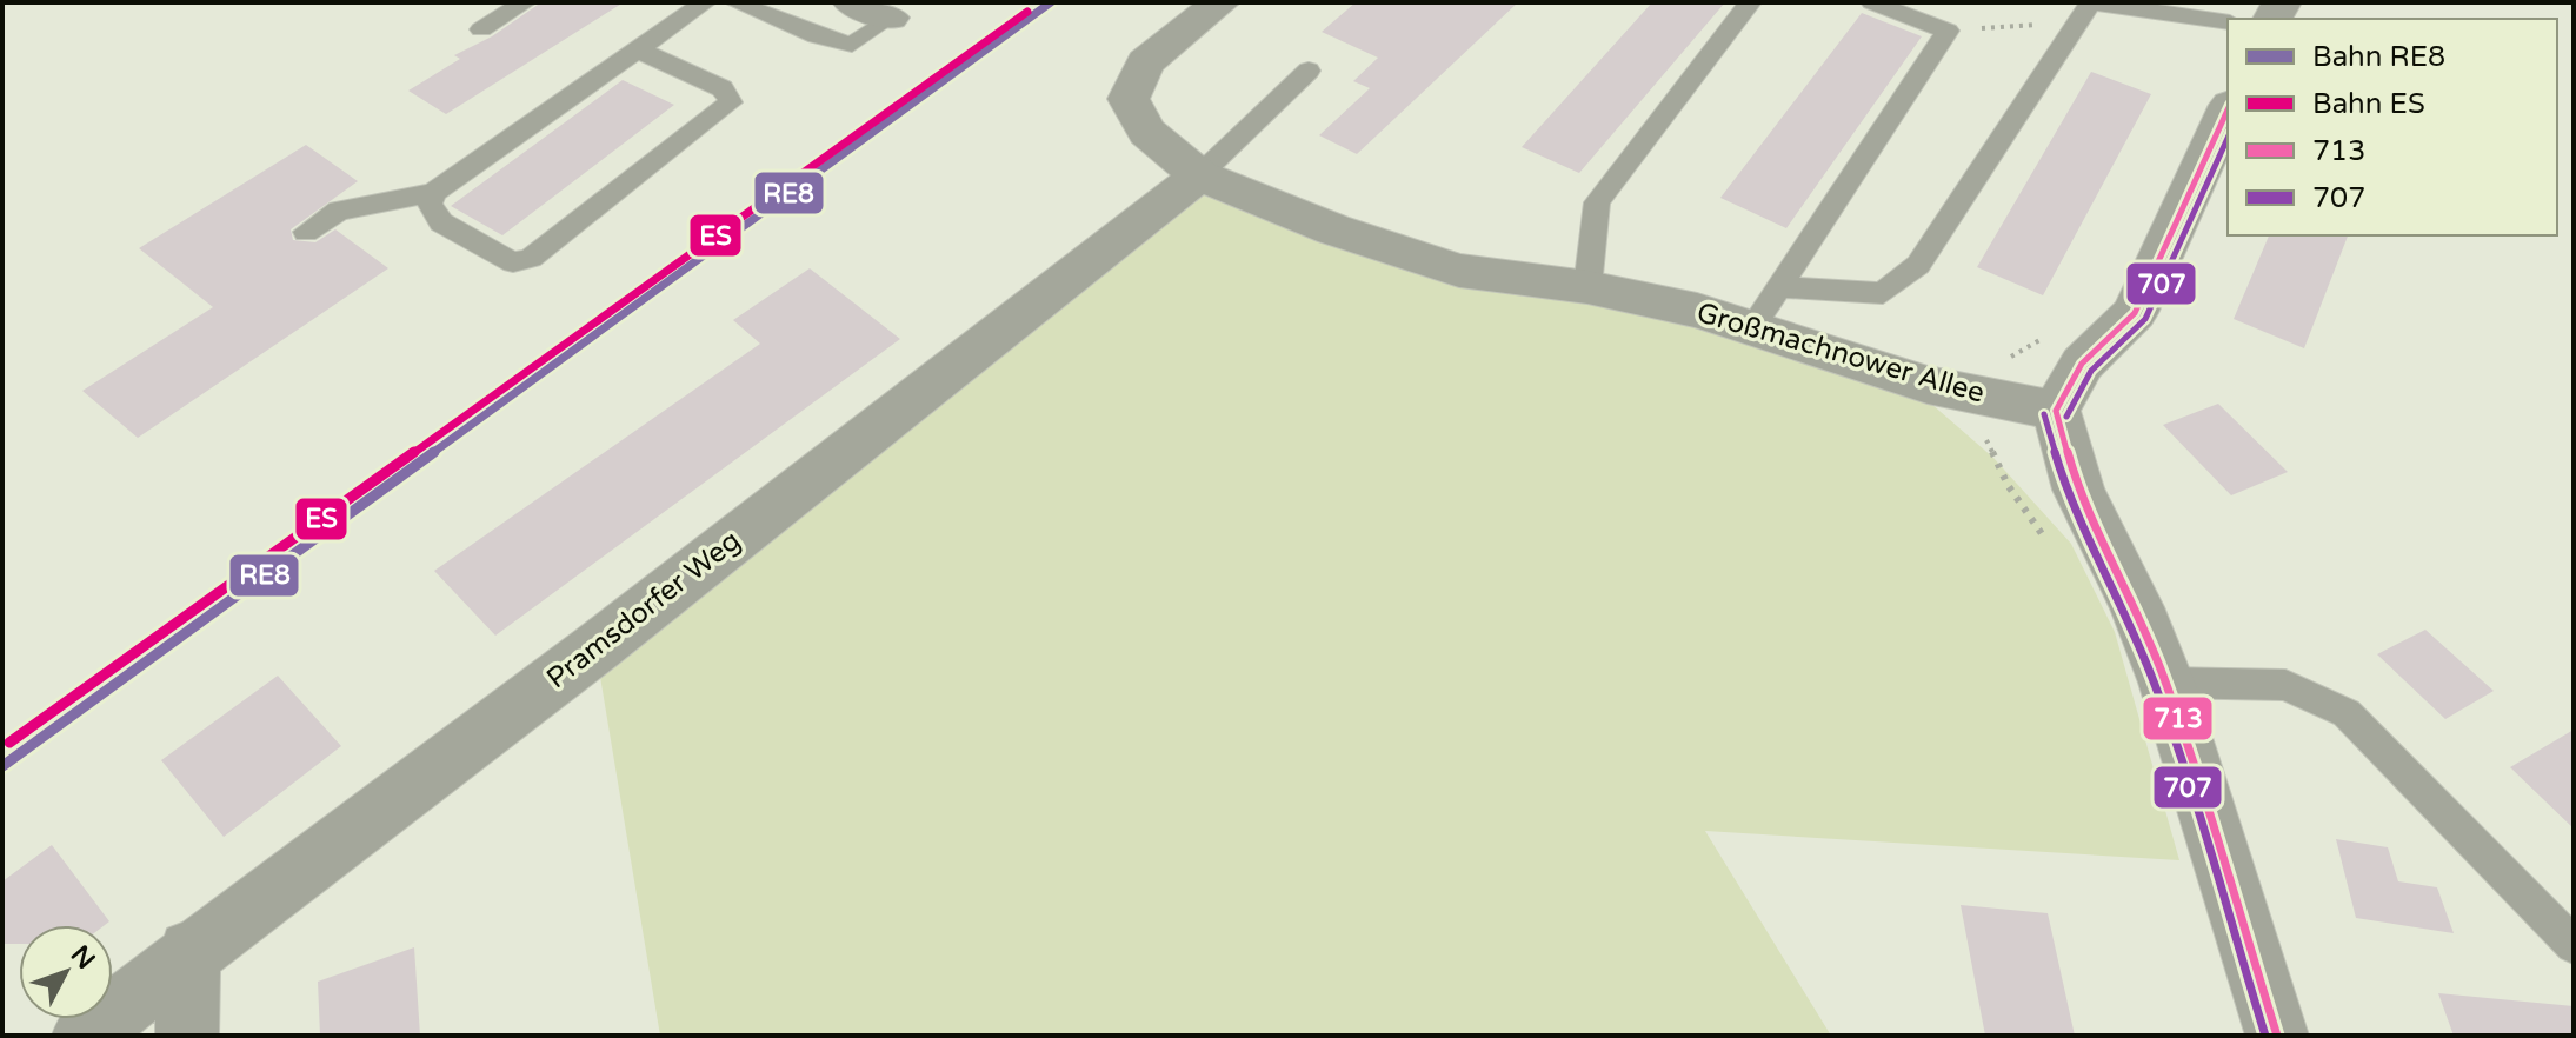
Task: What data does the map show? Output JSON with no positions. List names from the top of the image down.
{
  "streets": {
    "street": ["Großmachnower Allee", "Pramsdorfer Weg"]
  },
  "crossings": [
    ["Großmachnower Allee", "Pramsdorfer Weg"]
  ],
  "lines": [
    "rail line RE8",
    "rail line ES",
    "transit line 713",
    "transit line 707"
  ],
  "legend": [
    "Bahn RE8",
    "Bahn ES",
    "713",
    "707"
  ],
  "north": "top right"
}
